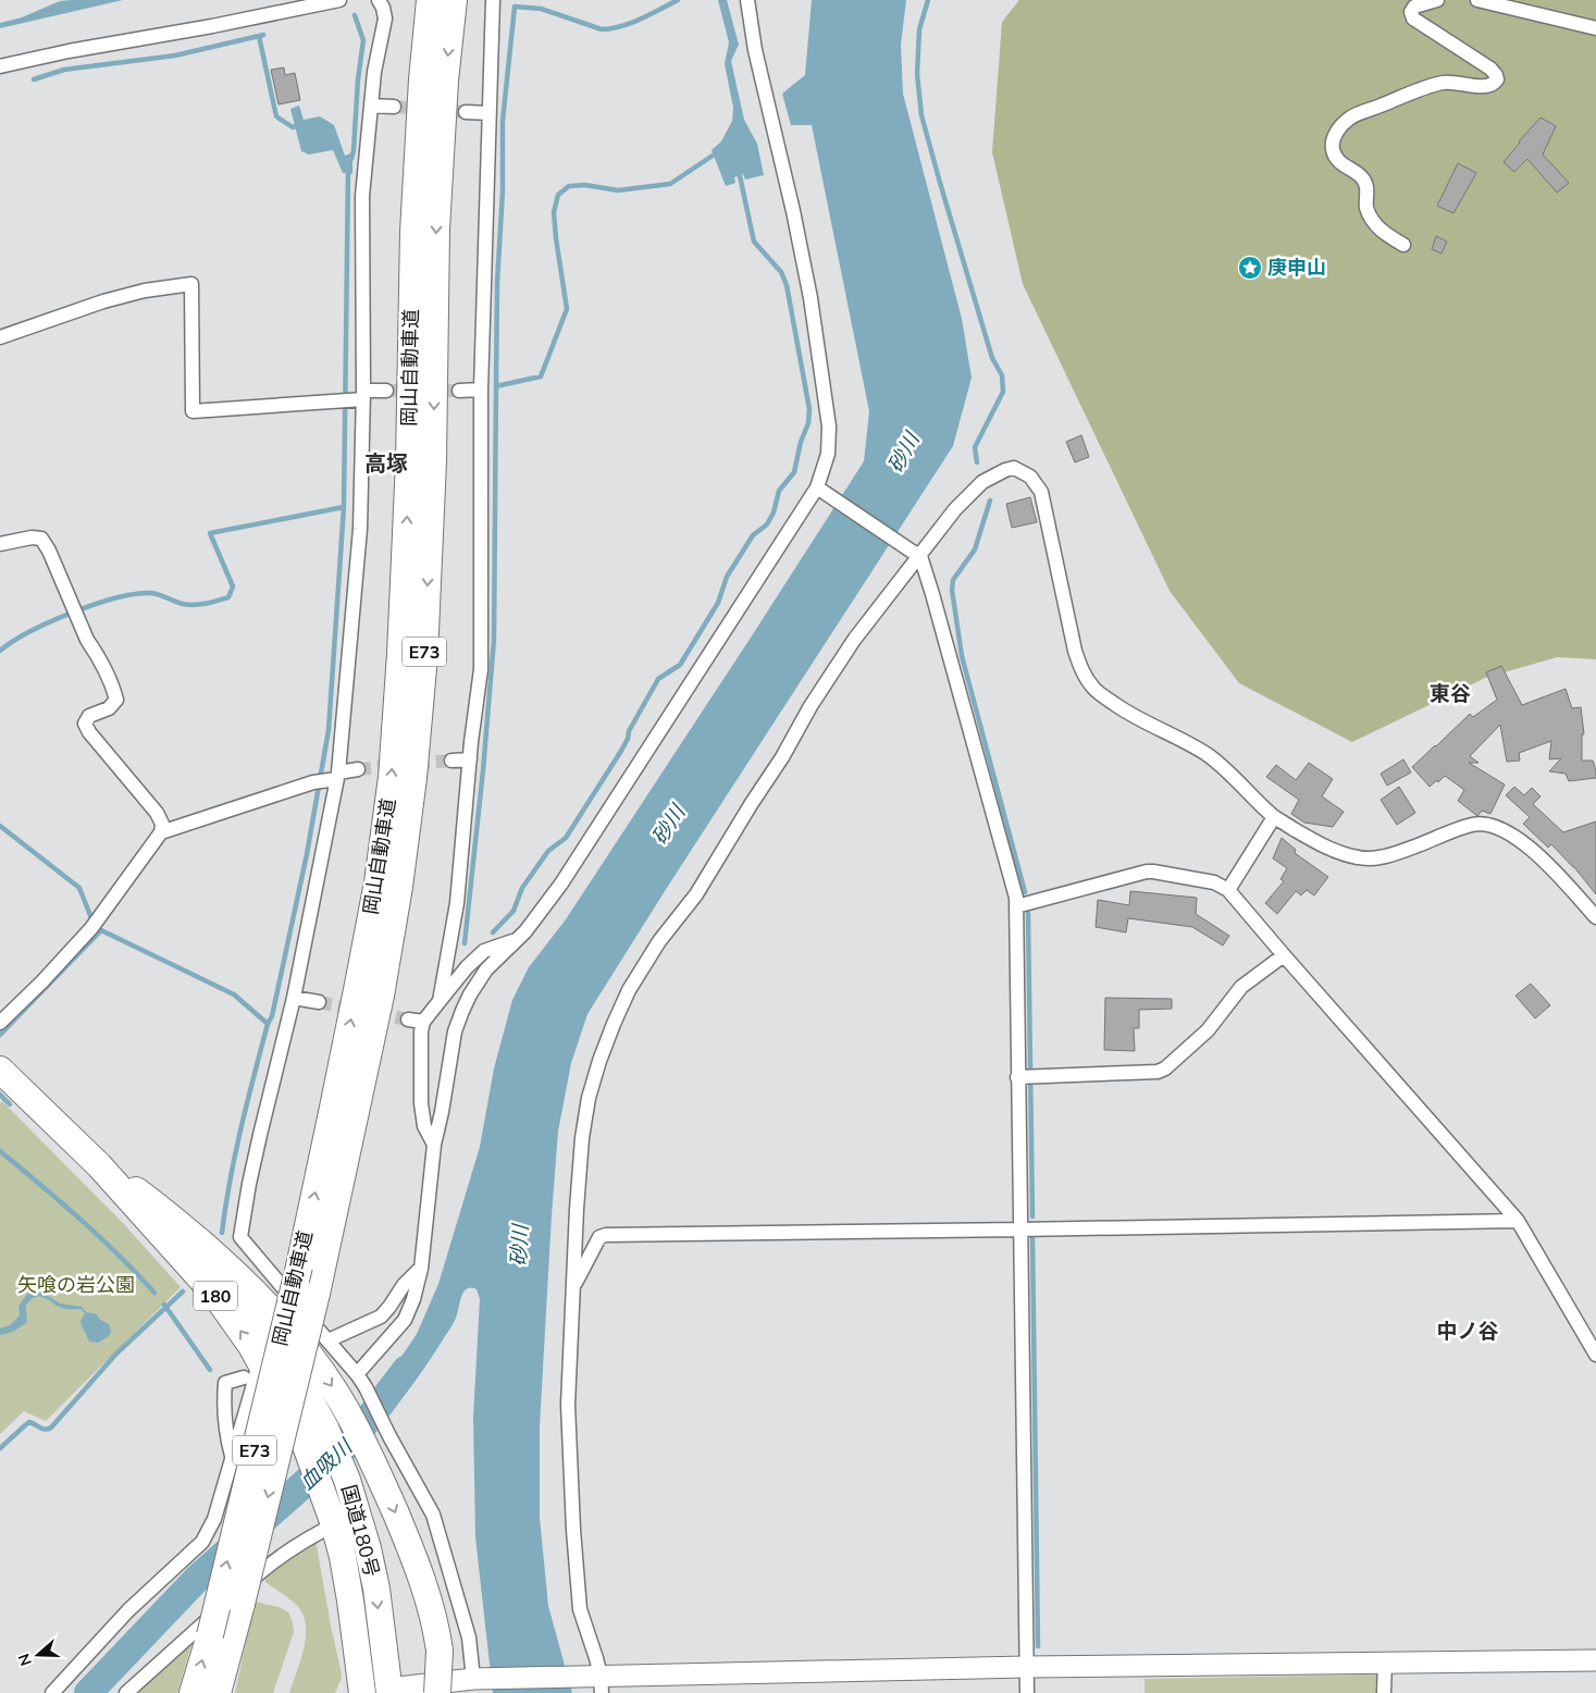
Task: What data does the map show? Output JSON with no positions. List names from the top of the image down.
{
  "streets": {
    "highway": [
      "岡山自動車道",
      "E73",
      "180",
      "国道180号"
    ]
  },
  "districts": ["高塚", "東谷", "中ノ谷"],
  "water": ["砂川", "血吸川"],
  "parks": ["矢喰の岩公園"],
  "places": {
    "place": ["庚申山"]
  },
  "north": "left"
}
